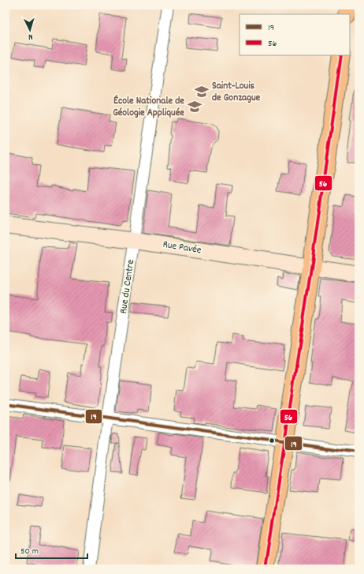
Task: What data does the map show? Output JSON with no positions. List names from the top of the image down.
{
  "streets": {
    "main road": ["Rue Pavée"],
    "street": ["Rue du Centre"]
  },
  "crossings": [
    ["Rue Pavée", "Rue du Centre"]
  ],
  "places": {
    "school or university": ["Saint-Louis de Gonzague", "École Nationale de Géologie Appliquée"]
  },
  "lines": ["transit line 56", "transit line 19"],
  "legend": ["19", "56"],
  "scale_bar": "50 m",
  "north": "bottom"
}
